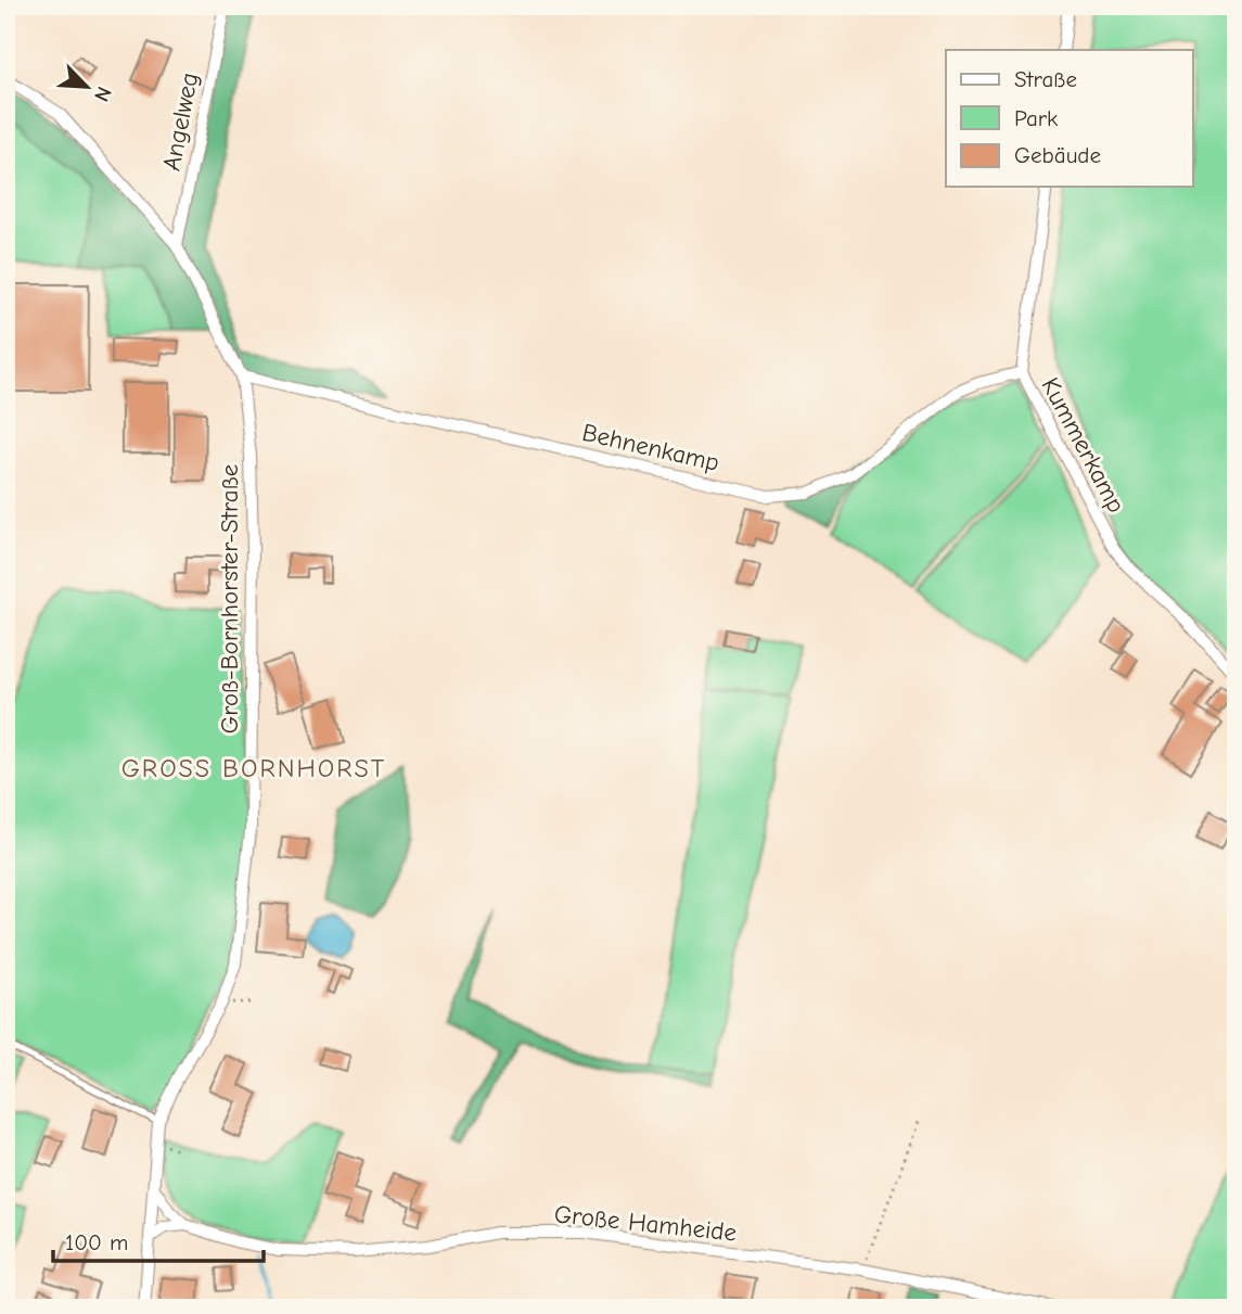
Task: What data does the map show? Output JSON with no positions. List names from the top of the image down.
{
  "streets": {
    "street": [
      "Angelweg",
      "Kummerkamp",
      "Behnenkamp",
      "Groß-Bornhorster-Straße",
      "Große Hamheide"
    ]
  },
  "crossings": [
    ["Angelweg", "Groß-Bornhorster-Straße"],
    ["Kummerkamp", "Behnenkamp"],
    ["Behnenkamp", "Groß-Bornhorster-Straße"]
  ],
  "districts": ["GROSS BORNHORST"],
  "legend": ["Straße", "Park", "Gebäude"],
  "scale_bar": "100 m",
  "north": "bottom right"
}
